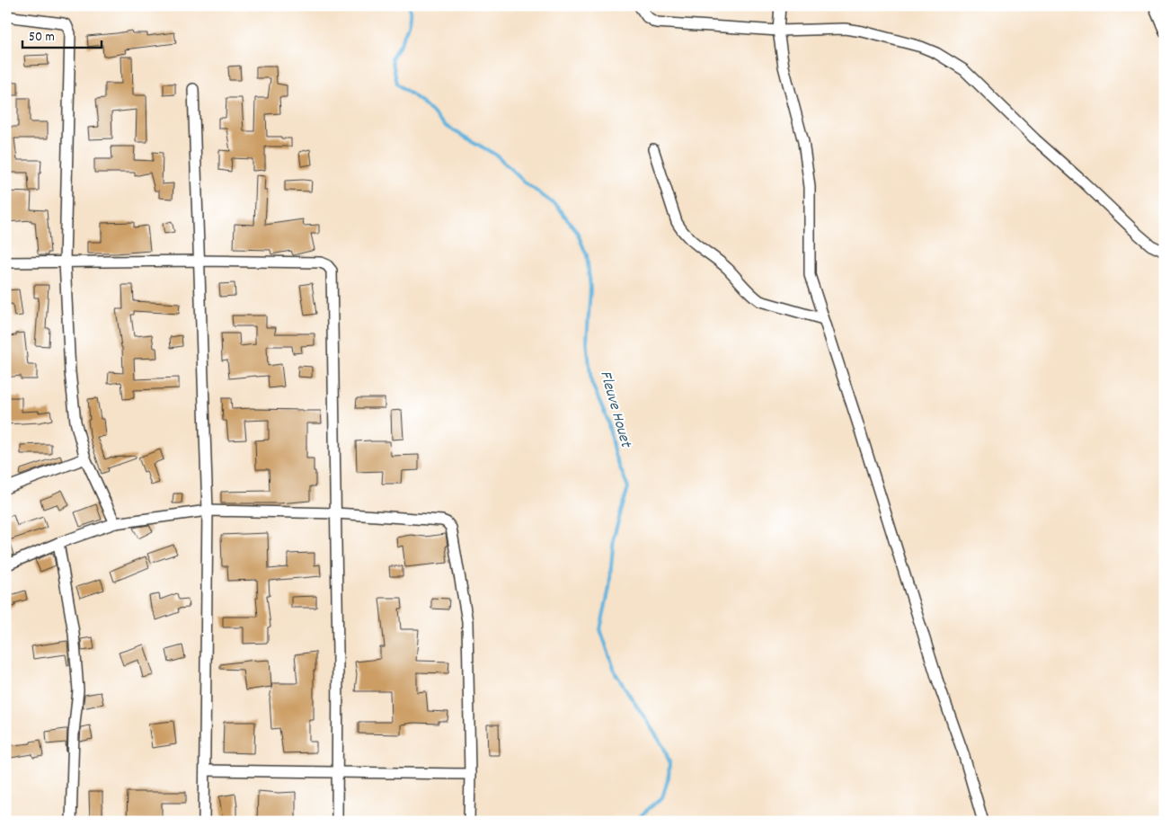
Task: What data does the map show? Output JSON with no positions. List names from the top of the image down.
{
  "water": ["Fleuve Houet"],
  "scale_bar": "50 m"
}
